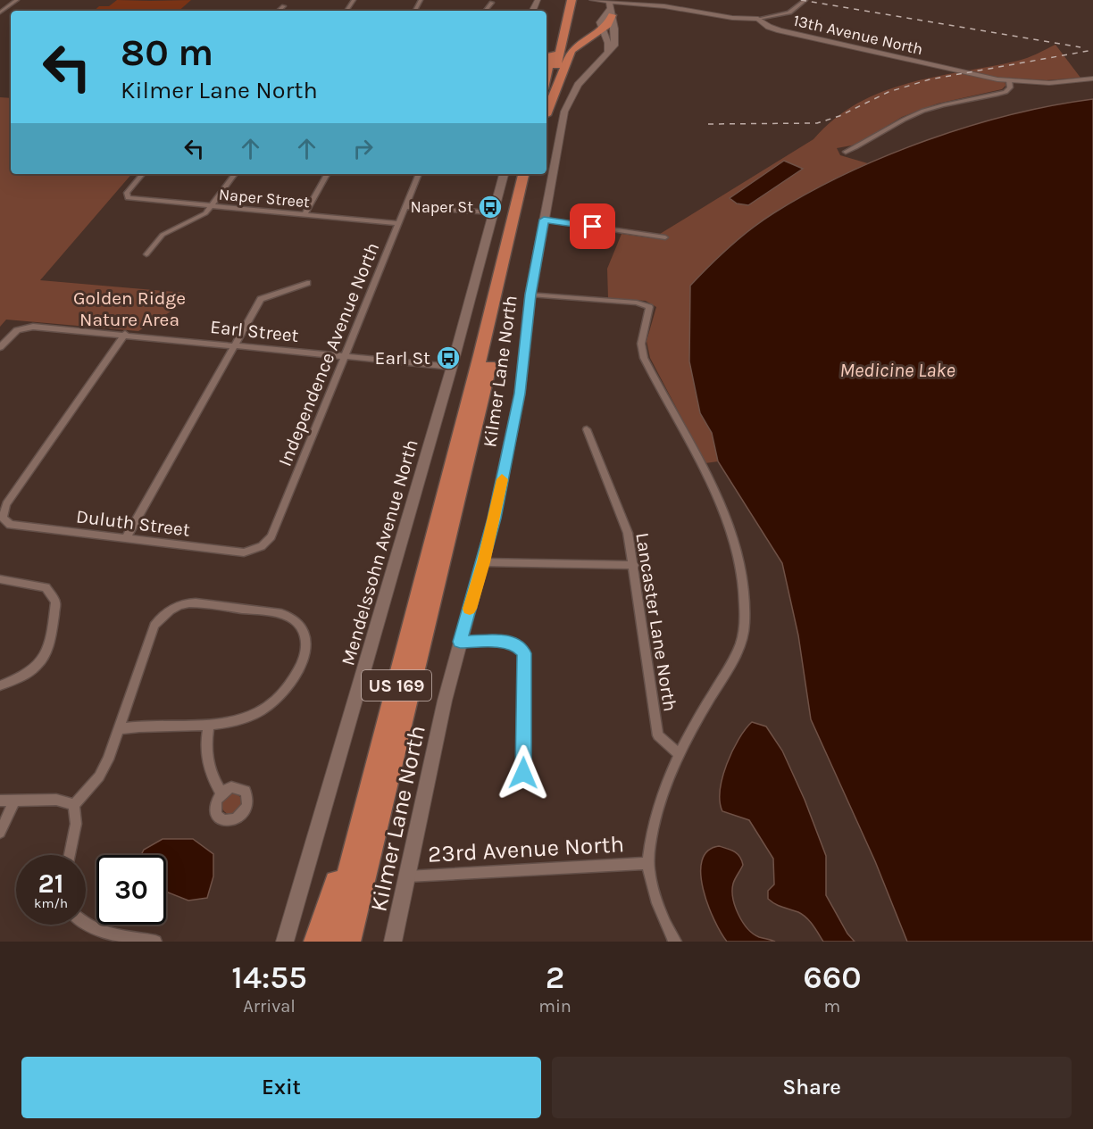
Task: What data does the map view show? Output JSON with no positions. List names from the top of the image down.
{
  "streets": {
    "highway": ["US 169"],
    "street": [
      "13th Avenue North",
      "Naper Street",
      "Earl Street",
      "Independence Avenue North",
      "Kilmer Lane North",
      "Duluth Street",
      "Mendelssohn Avenue North",
      "Lancaster Lane North",
      "23rd Avenue North"
    ]
  },
  "crossings": [
    ["Naper Street", "Independence Avenue North"],
    ["Earl Street", "Independence Avenue North"],
    ["Earl Street", "Duluth Street"],
    ["Earl Street", "Mendelssohn Avenue North"],
    ["Independence Avenue North", "Duluth Street"],
    ["Kilmer Lane North", "23rd Avenue North"]
  ],
  "water": ["Medicine Lake"],
  "parks": ["Golden Ridge Nature Area"],
  "places": {
    "bus stop": ["Naper St", "Earl St"]
  },
  "page": {
    "turn": ["80 m", "Kilmer Lane North"],
    "speed": "21 km/h",
    "limit": "30",
    "eta": [
      "14:55",
      "Arrival",
      "2",
      "min",
      "660",
      "m"
    ],
    "buttons": ["Exit", "Share"]
  }
}
